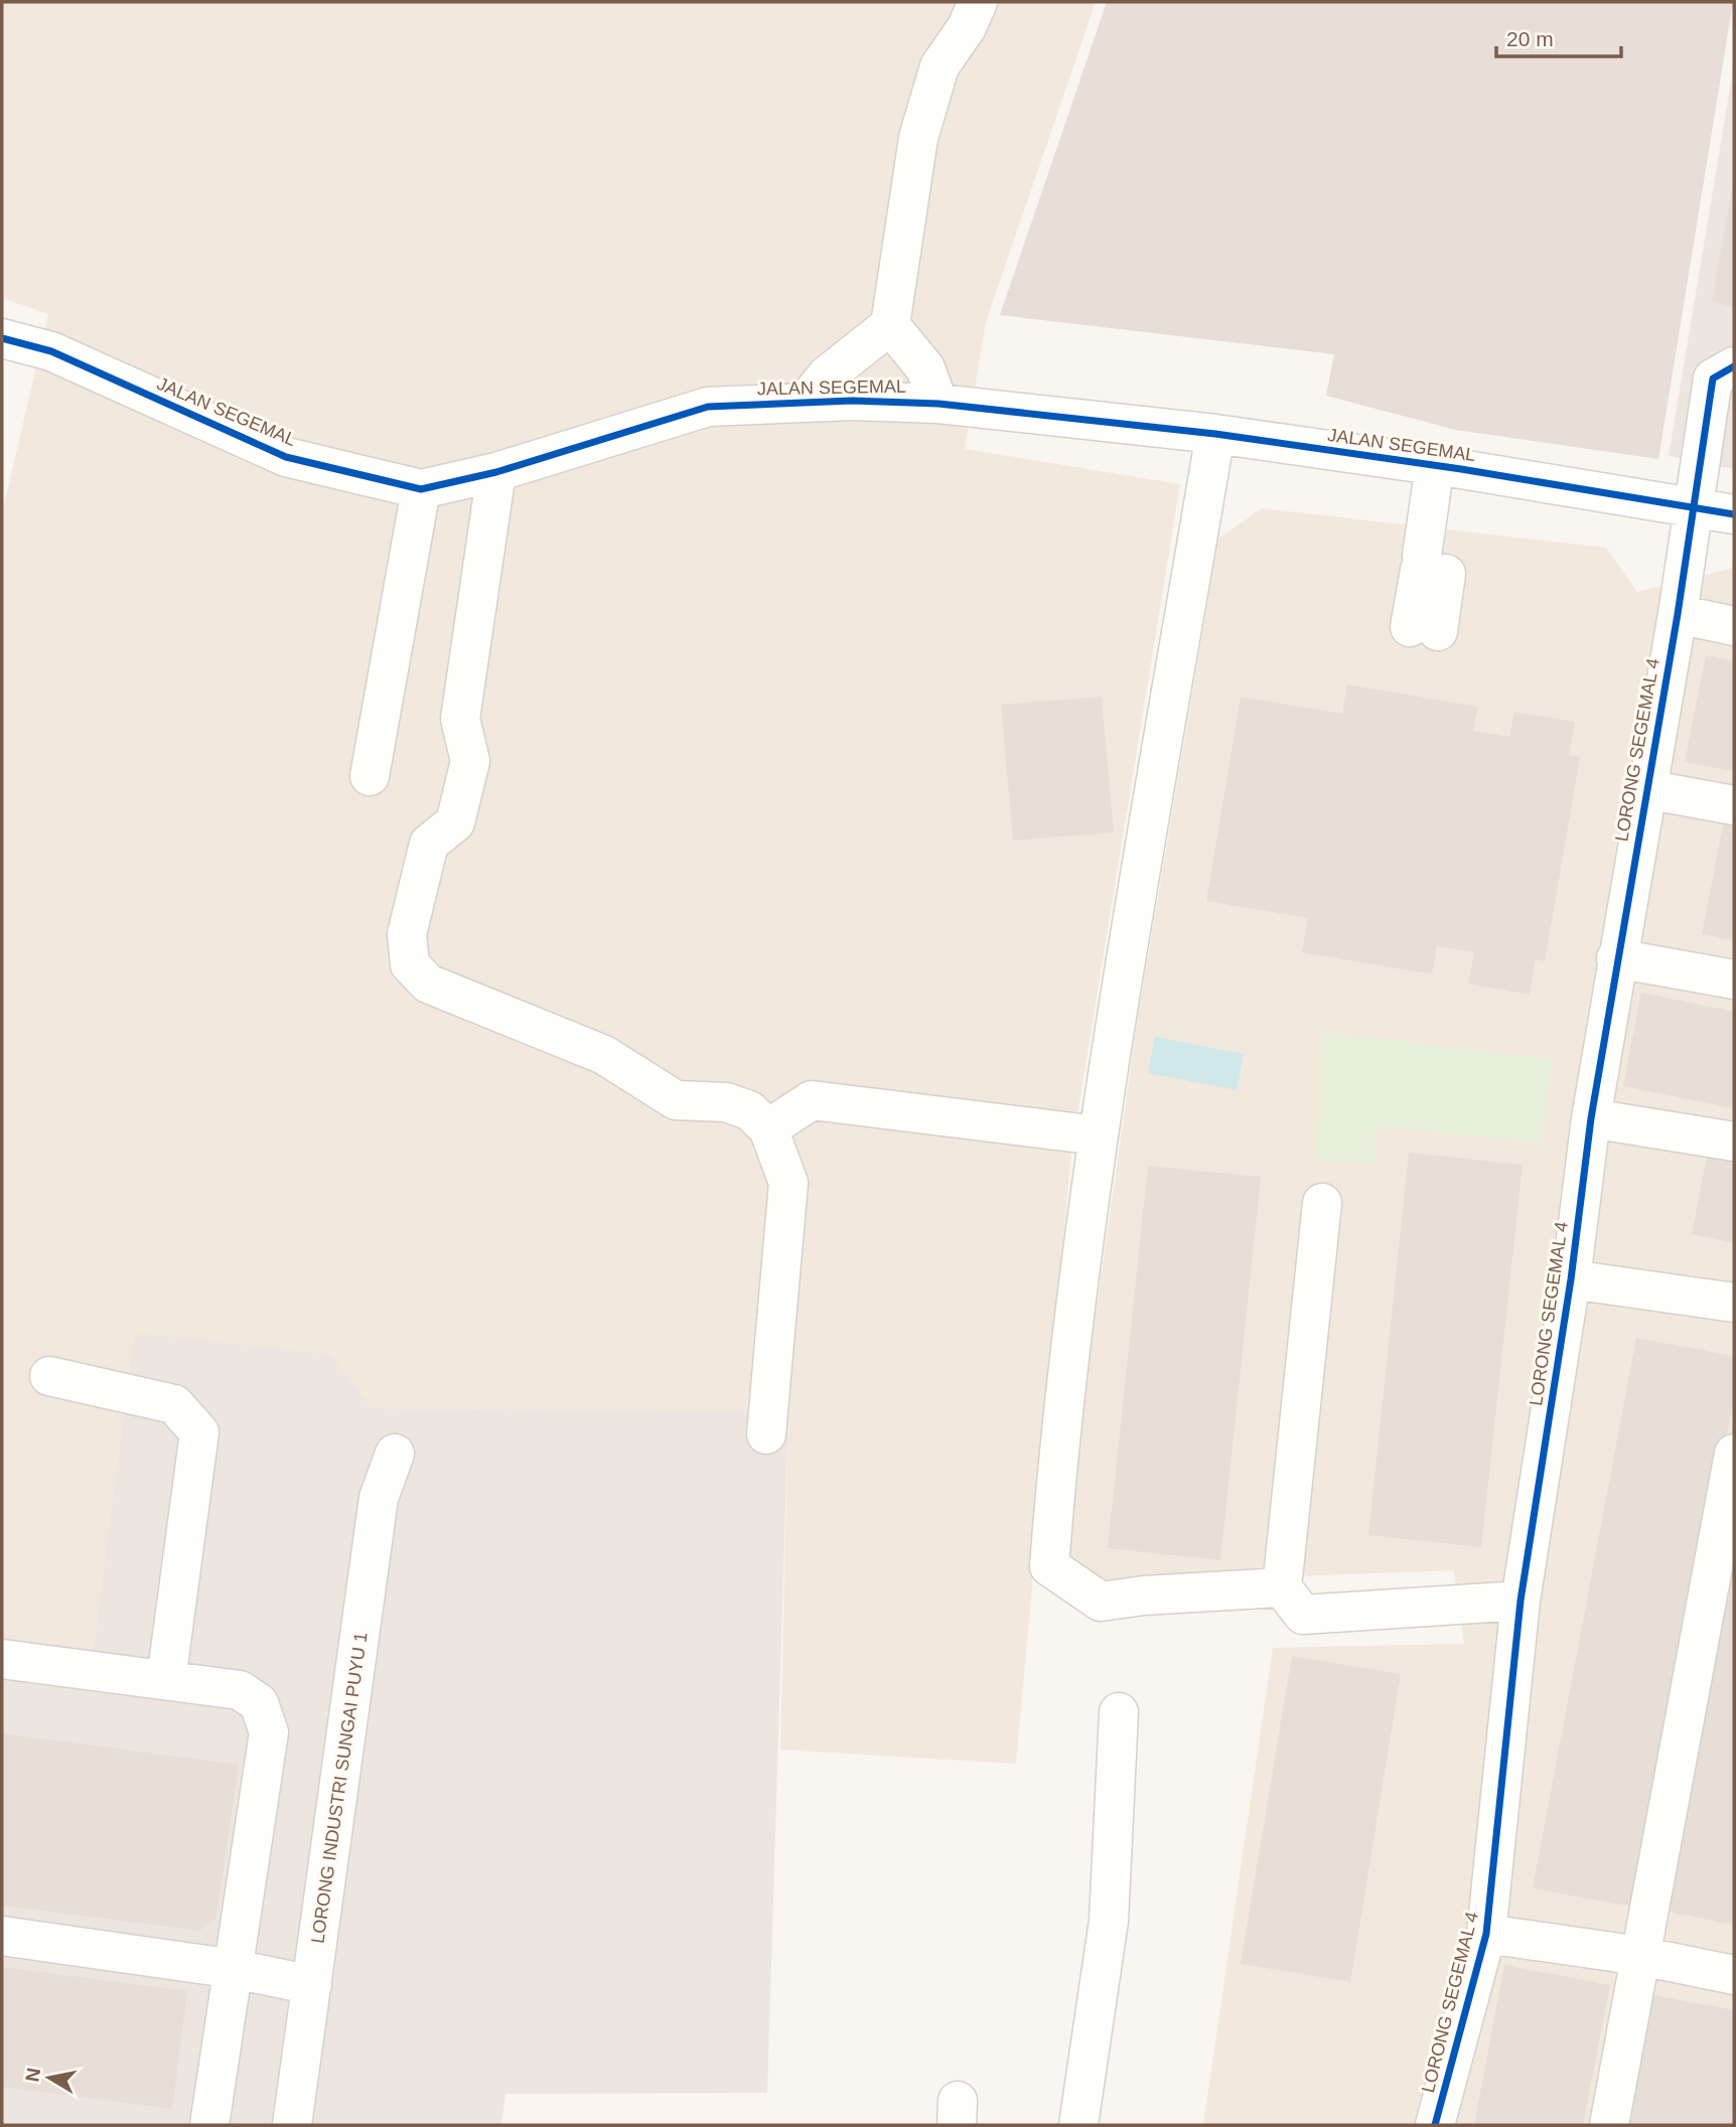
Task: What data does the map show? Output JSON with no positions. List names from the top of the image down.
{
  "streets": {
    "street": ["JALAN SEGEMAL", "LORONG SEGEMAL 4", "LORONG INDUSTRI SUNGAI PUYU 1"]
  },
  "crossings": [
    ["JALAN SEGEMAL", "LORONG SEGEMAL 4"]
  ],
  "scale_bar": "20 m",
  "north": "left"
}
